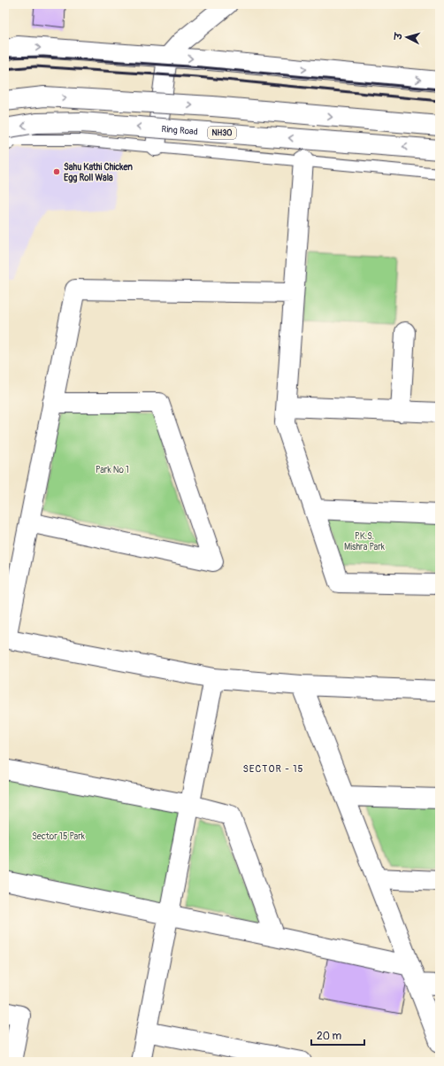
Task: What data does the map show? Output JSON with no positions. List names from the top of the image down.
{
  "streets": {
    "main road": ["Ring Road", "NH30"]
  },
  "districts": ["SECTOR - 15"],
  "parks": ["Park No 1", "P.K.S. Mishra Park", "Sector 15 Park"],
  "places": ["Sahu Kathi Chicken Egg Roll Wala"],
  "scale_bar": "20 m",
  "north": "left"
}
